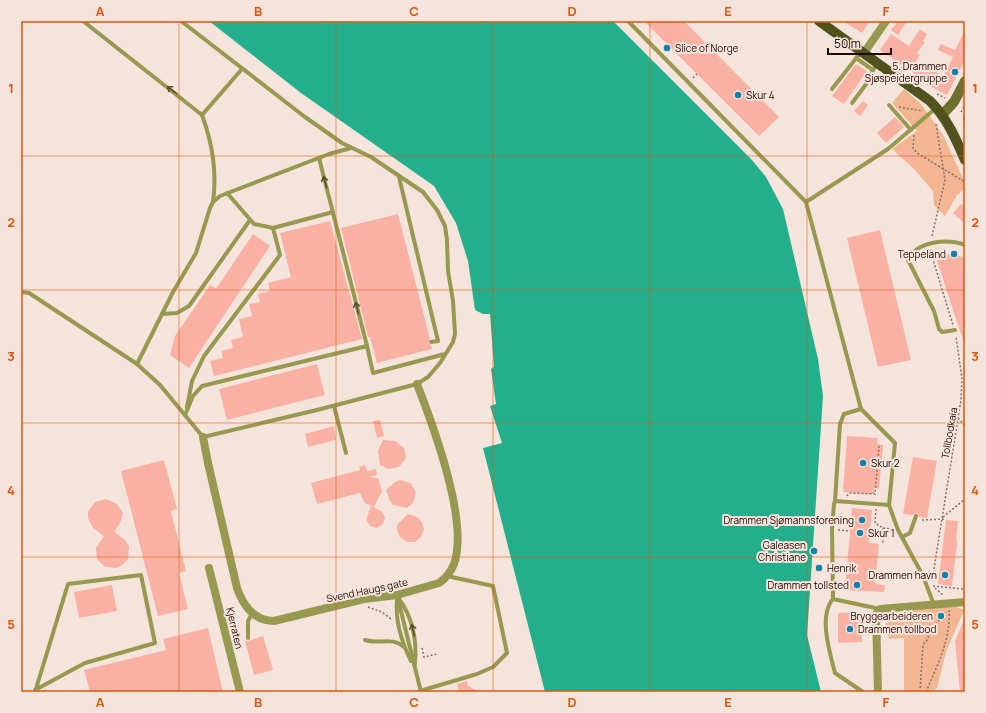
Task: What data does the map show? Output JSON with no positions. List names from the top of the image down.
{
  "streets": {
    "street": ["Svend Haugs gate", "Kjerraten"],
    "path": ["Tollbodkaia"]
  },
  "places": [
    "Slice of Norge",
    "5. Drammen Sjøspeidergruppe",
    "Skur 4",
    "Teppeland",
    "Skur 2",
    "Drammen Sjømannsforening",
    "Skur 1",
    "Galeasen Christiane",
    "Henrik",
    "Drammen havn",
    "Drammen tollsted",
    "Bryggearbeideren",
    "Drammen tollbod"
  ],
  "scale_bar": "50 m",
  "grid": {
    "columns": [
      "A",
      "B",
      "C",
      "D",
      "E",
      "F"
    ],
    "rows": [
      "1",
      "2",
      "3",
      "4",
      "5"
    ]
  }
}
